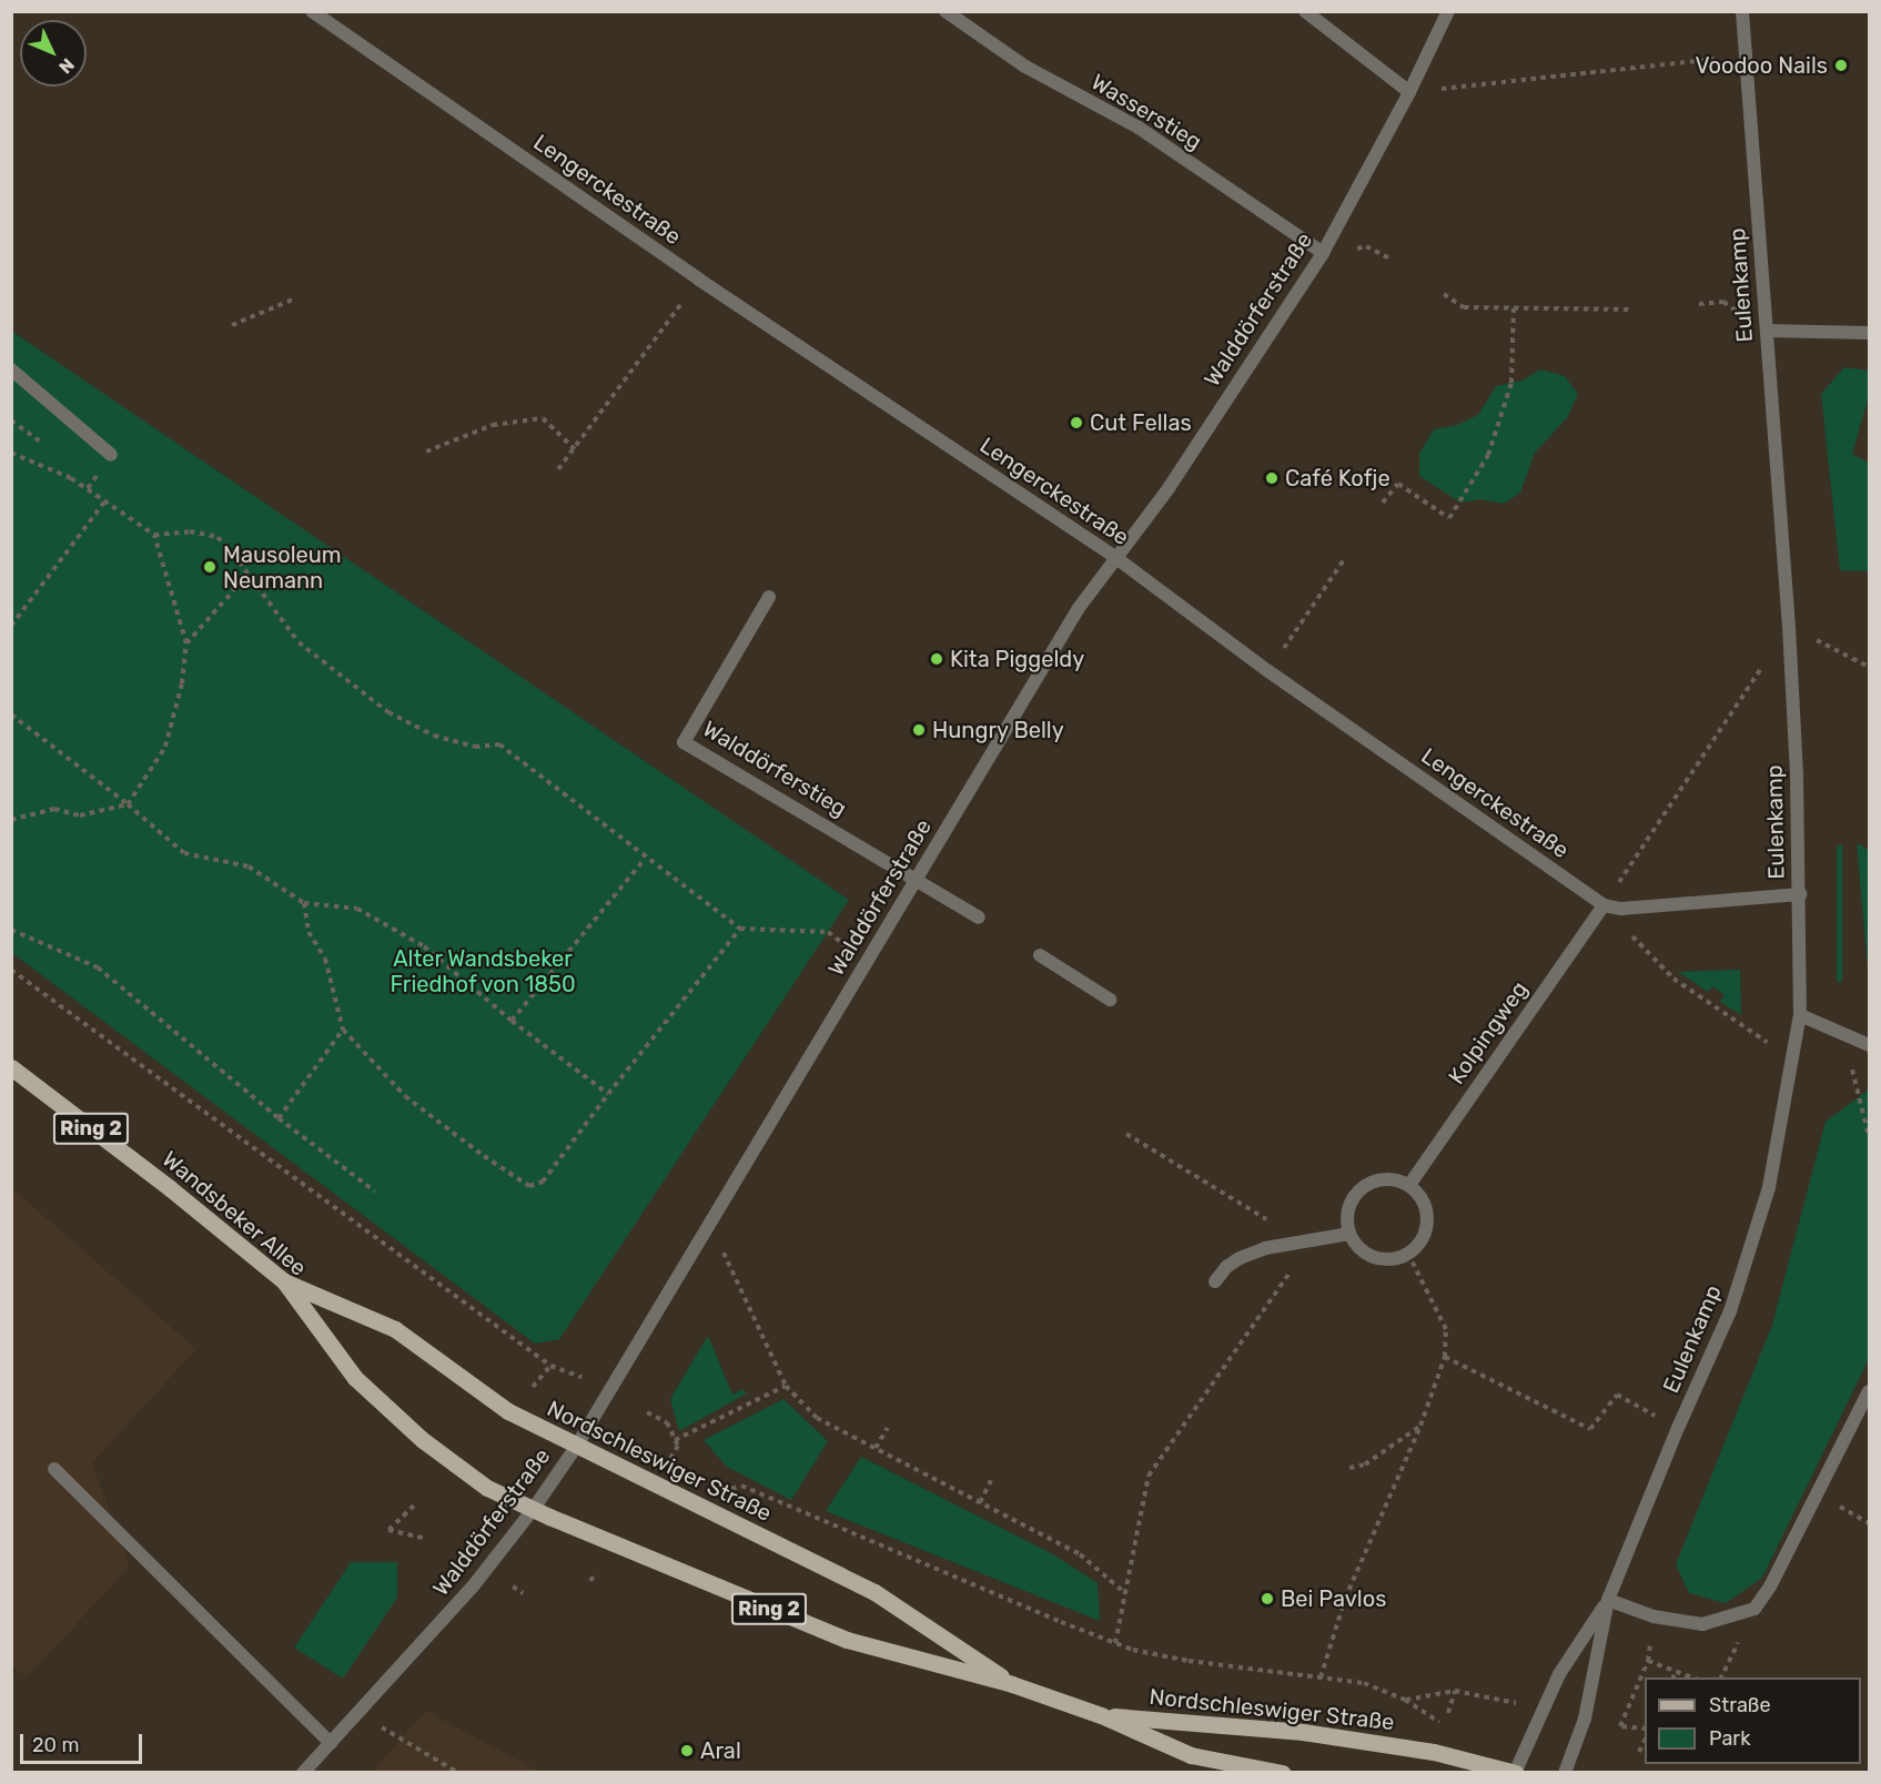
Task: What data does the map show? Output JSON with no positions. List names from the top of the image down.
{
  "streets": {
    "main road": ["Ring 2", "Wandsbeker Allee", "Nordschleswiger Straße"],
    "street": [
      "Wasserstieg",
      "Lengerckestraße",
      "Eulenkamp",
      "Walddörferstraße",
      "Walddörferstieg",
      "Kolpingweg"
    ]
  },
  "crossings": [
    ["Wasserstieg", "Walddörferstraße"],
    ["Lengerckestraße", "Walddörferstraße"],
    ["Lengerckestraße", "Kolpingweg"],
    ["Eulenkamp", "Nordschleswiger Straße"],
    ["Walddörferstraße", "Walddörferstieg"],
    ["Walddörferstraße", "Wandsbeker Allee"],
    ["Walddörferstraße", "Nordschleswiger Straße"],
    ["Wandsbeker Allee", "Nordschleswiger Straße"]
  ],
  "parks": ["Alter Wandsbeker Friedhof von 1850"],
  "places": [
    "Voodoo Nails",
    "Cut Fellas",
    "Café Kofje",
    "Mausoleum Neumann",
    "Kita Piggeldy",
    "Hungry Belly",
    "Bei Pavlos",
    "Aral"
  ],
  "legend": ["Straße", "Park"],
  "scale_bar": "20 m",
  "north": "bottom right"
}
